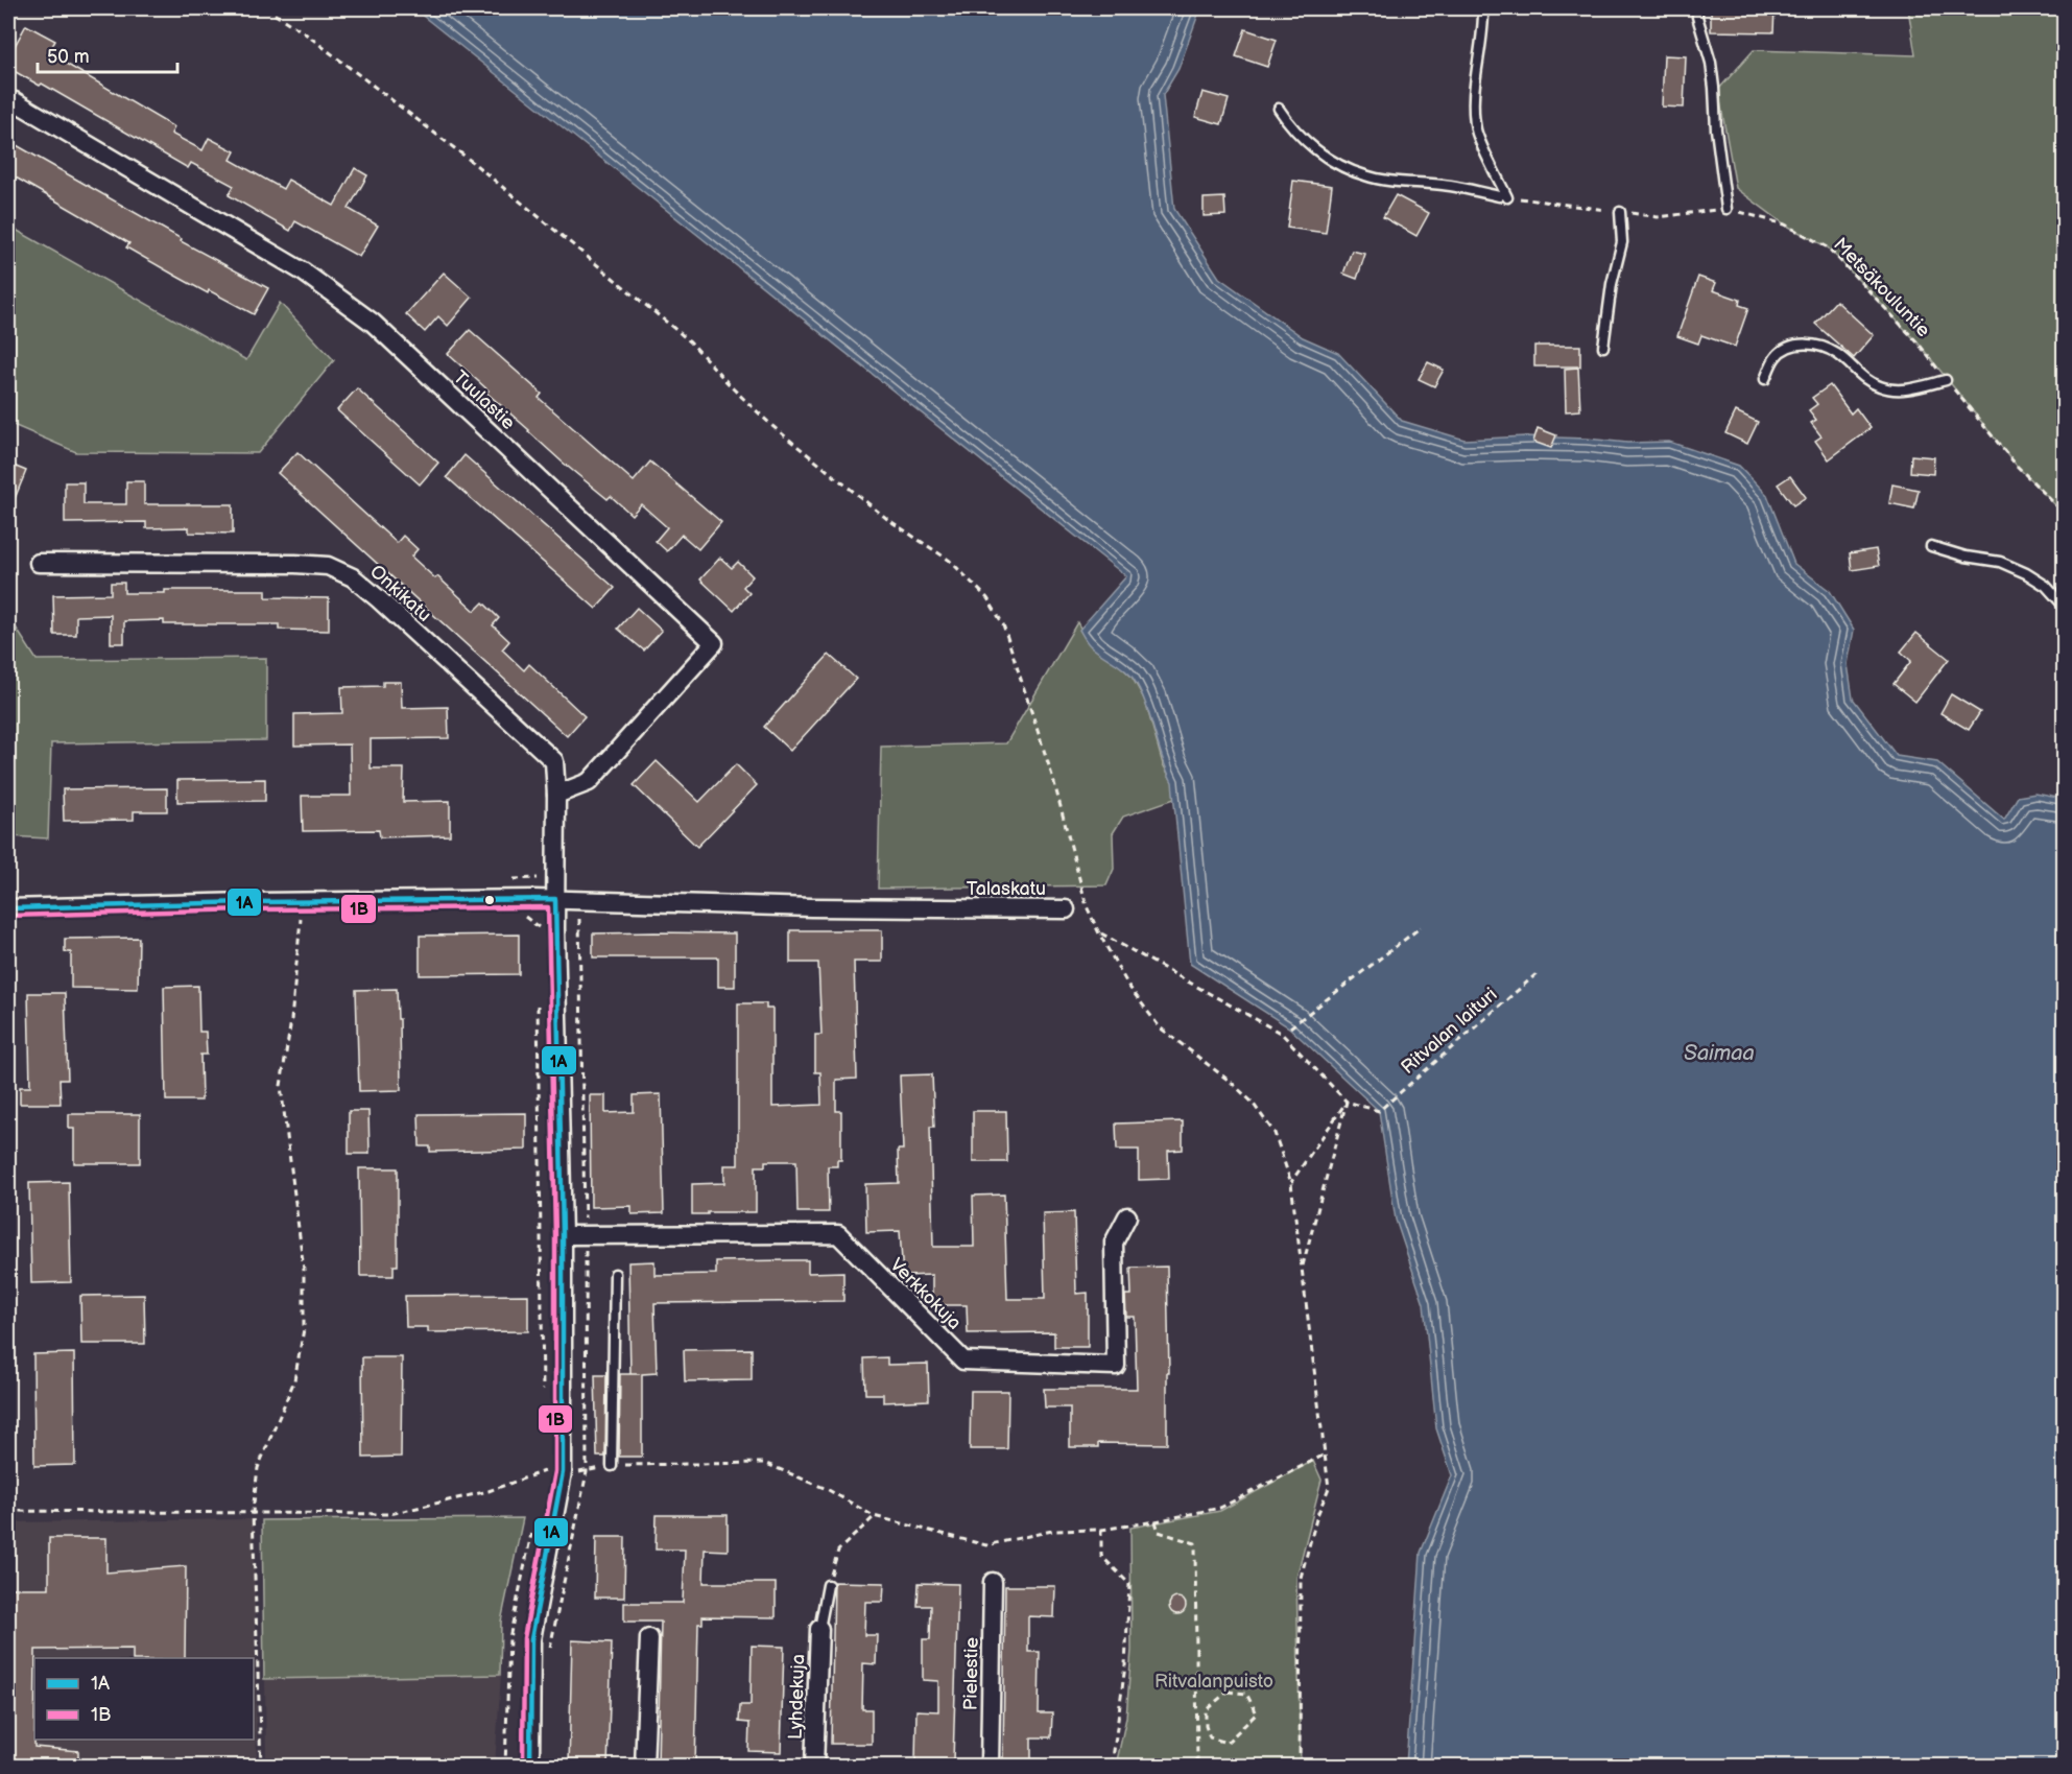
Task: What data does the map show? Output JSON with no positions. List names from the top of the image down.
{
  "streets": {
    "street": [
      "Tuulastie",
      "Onkikatu",
      "Talaskatu",
      "Verkkokuja",
      "Pielestie",
      "Lyhdekuja"
    ],
    "path": ["Metsäkouluntie", "Ritvalan laituri"]
  },
  "crossings": [
    ["Tuulastie", "Onkikatu"],
    ["Onkikatu", "Talaskatu"],
    ["Onkikatu", "Verkkokuja"]
  ],
  "water": ["Saimaa"],
  "parks": ["Ritvalanpuisto"],
  "lines": ["transit line 1A", "transit line 1B"],
  "legend": ["1A", "1B"],
  "scale_bar": "50 m"
}
